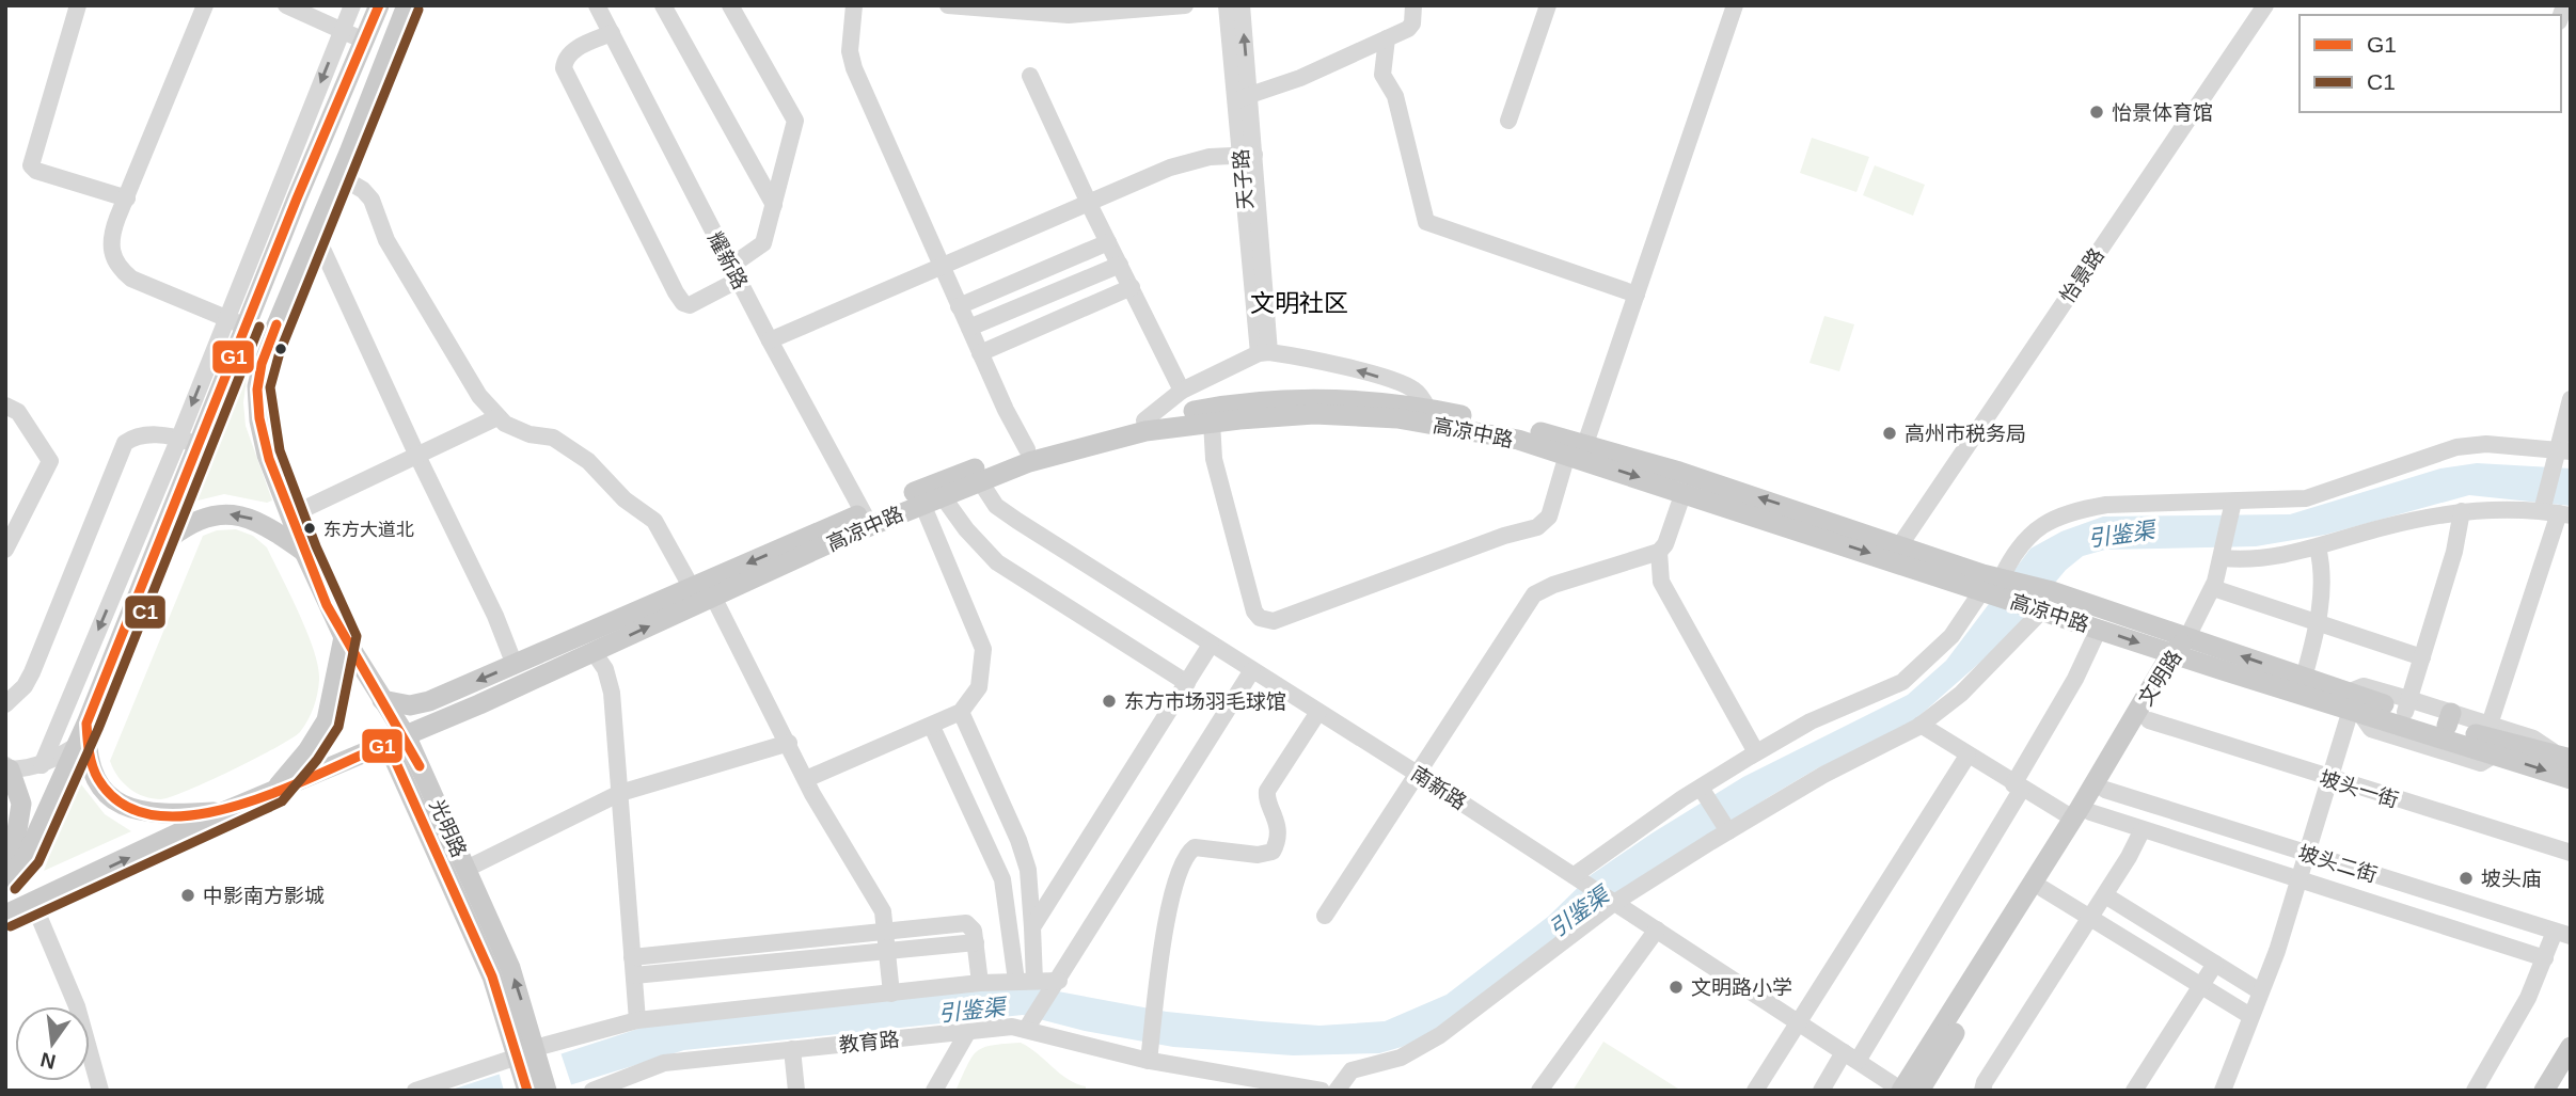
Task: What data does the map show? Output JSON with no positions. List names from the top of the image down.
{
  "streets": {
    "main road": ["高凉中路", "文明路", "光明路"],
    "street": [
      "天子路",
      "耀新路",
      "怡景路",
      "南新路",
      "坡头一街",
      "坡头二街",
      "教育路"
    ]
  },
  "crossings": [
    ["耀新路", "高凉中路"],
    ["怡景路", "高凉中路"],
    ["高凉中路", "文明路"],
    ["高凉中路", "南新路"],
    ["高凉中路", "光明路"],
    ["文明路", "南新路"],
    ["文明路", "坡头一街"],
    ["文明路", "坡头二街"]
  ],
  "districts": ["文明社区"],
  "water": ["引鉴渠"],
  "places": [
    "怡景体育馆",
    "高州市税务局",
    "东方大道北",
    "东方市场羽毛球馆",
    "坡头庙",
    "中影南方影城",
    "文明路小学"
  ],
  "lines": ["transit line G1", "transit line C1"],
  "legend": ["G1", "C1"],
  "north": "bottom"
}
